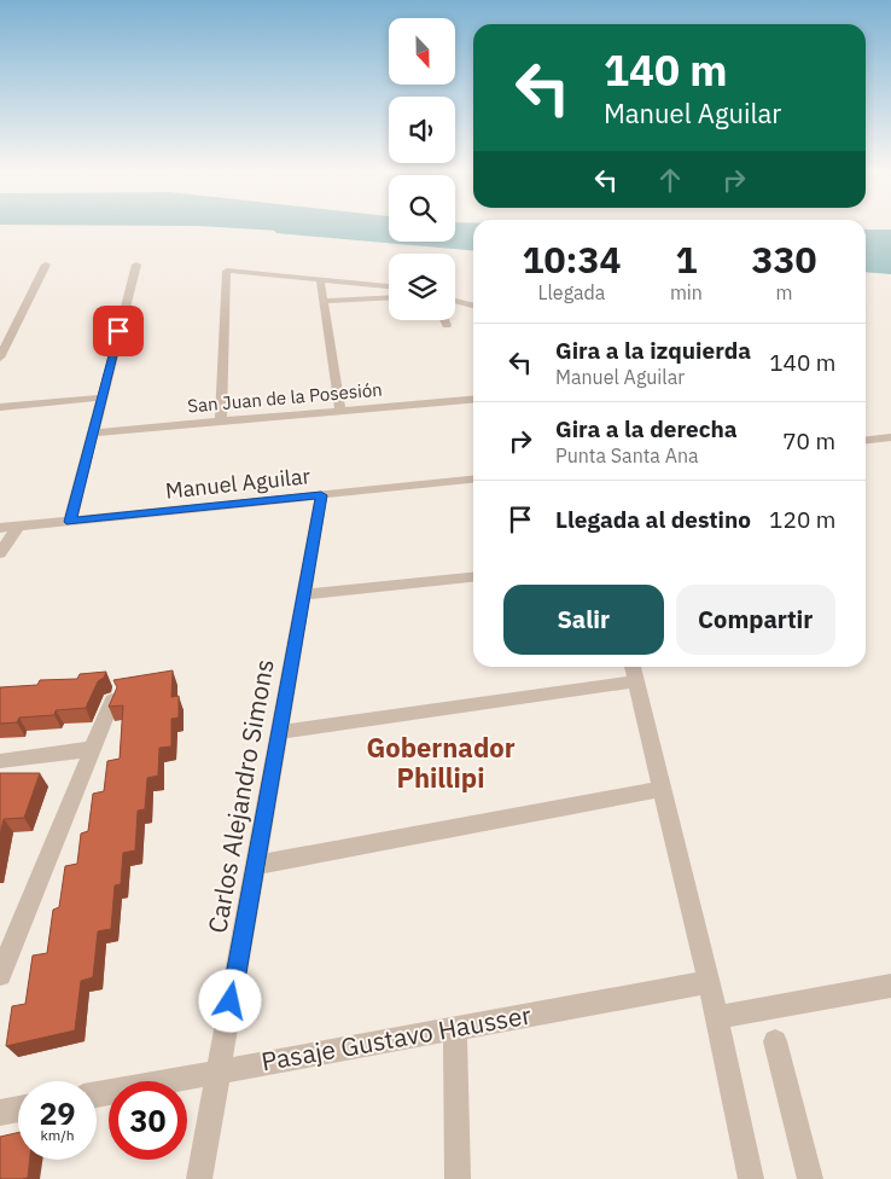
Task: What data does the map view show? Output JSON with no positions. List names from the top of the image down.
{
  "streets": {
    "street": [
      "San Juan de la Posesión",
      "Manuel Aguilar",
      "Carlos Alejandro Simons",
      "Pasaje Gustavo Hausser"
    ]
  },
  "crossings": [
    ["Manuel Aguilar", "Carlos Alejandro Simons"],
    ["Carlos Alejandro Simons", "Pasaje Gustavo Hausser"]
  ],
  "districts": ["Gobernador Phillipi"],
  "north": "bottom",
  "page": {
    "turn": ["140 m", "Manuel Aguilar"],
    "eta": [
      "10:34",
      "Llegada",
      "1",
      "min",
      "330",
      "m"
    ],
    "list": [
      {
        "name": "Gira a la izquierda",
        "note": "Manuel Aguilar",
        "value": "140 m"
      },
      {
        "name": "Gira a la derecha",
        "note": "Punta Santa Ana",
        "value": "70 m"
      },
      {
        "name": "Llegada al destino",
        "value": "120 m"
      }
    ],
    "buttons": ["Salir", "Compartir"],
    "speed": "29 km/h",
    "limit": "30"
  }
}
